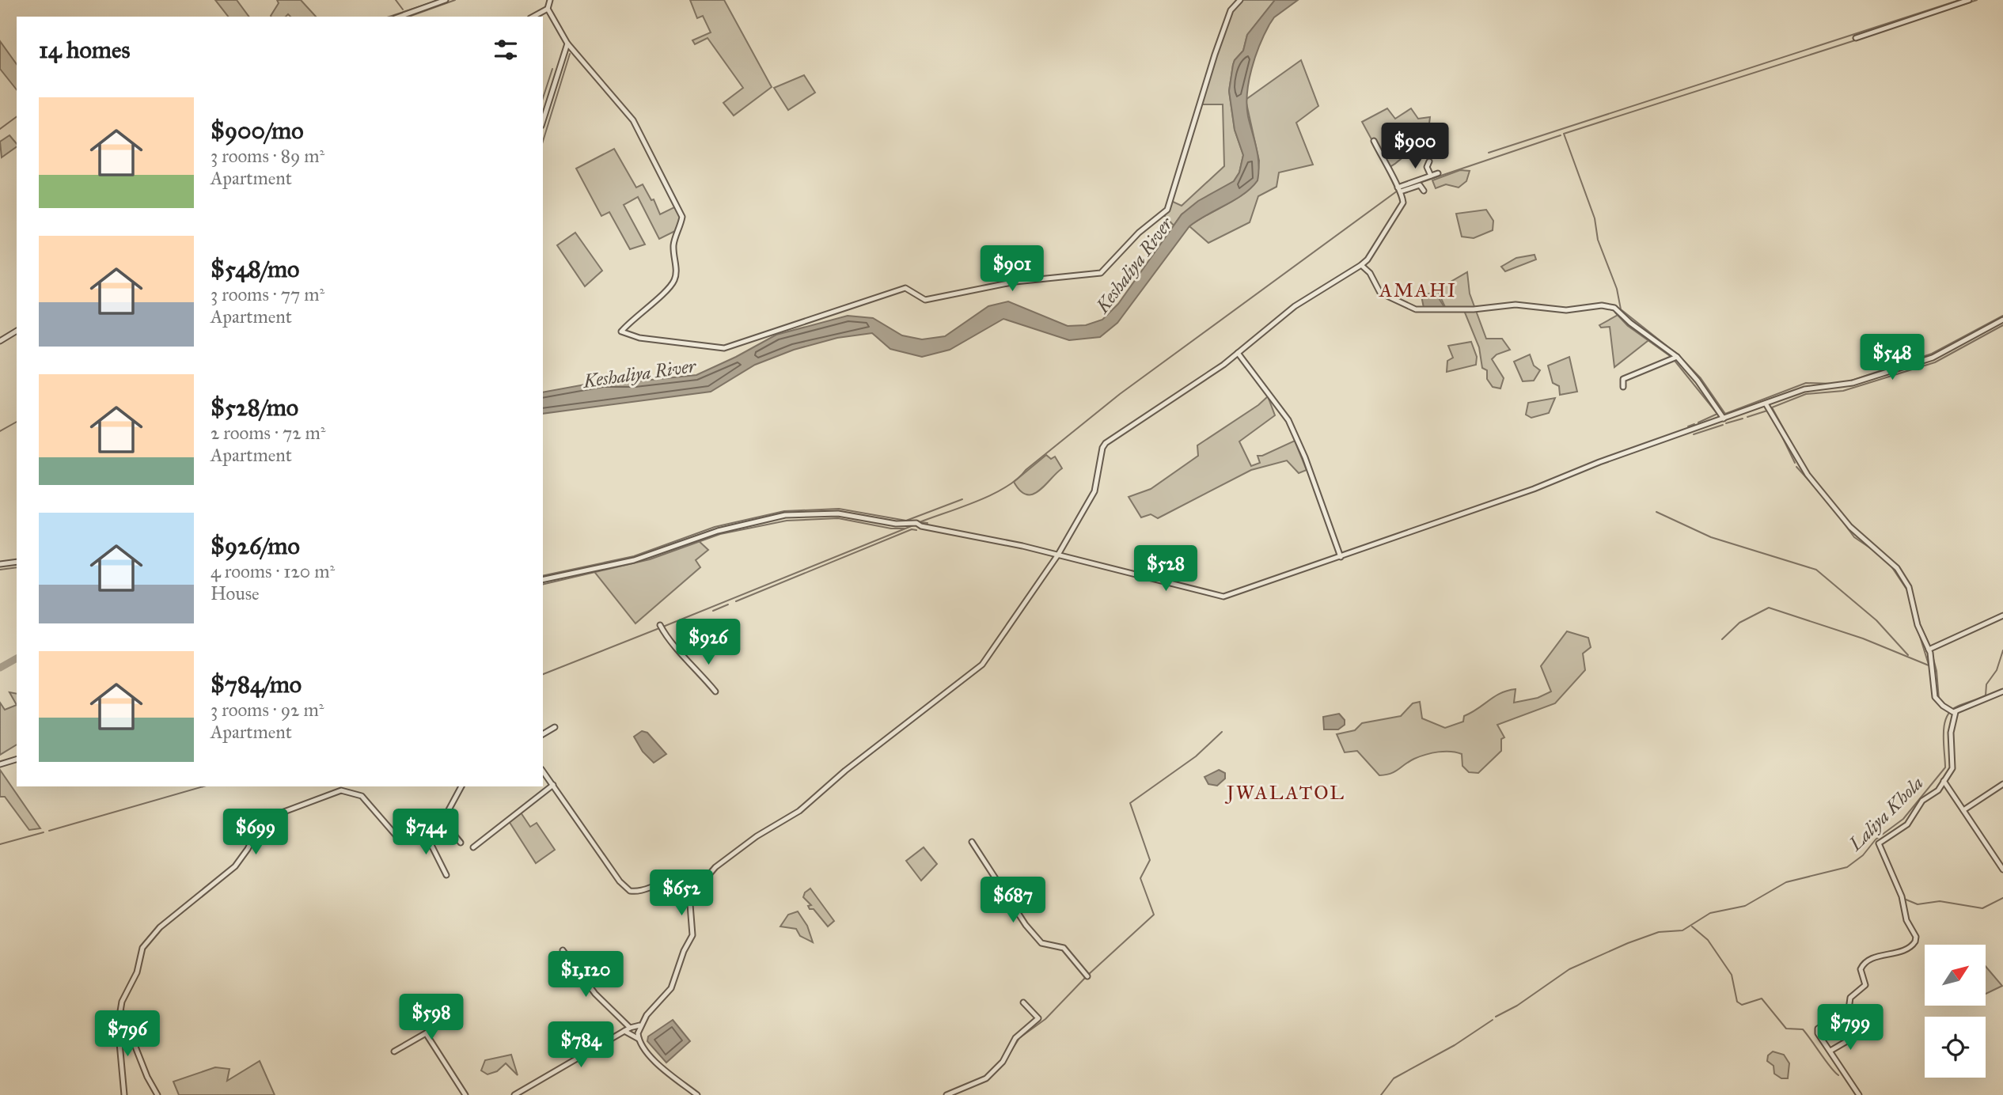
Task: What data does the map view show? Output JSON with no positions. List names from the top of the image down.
{
  "districts": ["AMAHI", "JWALATOL"],
  "water": ["Keshaliya River", "Laliya Khola"],
  "north": "top right",
  "page": {
    "heading": "14 homes",
    "list": [
      {
        "name": "$900/mo",
        "note": "3 rooms · 89 m² · Apartment"
      },
      {
        "name": "$548/mo",
        "note": "3 rooms · 77 m² · Apartment"
      },
      {
        "name": "$528/mo",
        "note": "2 rooms · 72 m² · Apartment"
      },
      {
        "name": "$926/mo",
        "note": "4 rooms · 120 m² · House"
      },
      {
        "name": "$784/mo",
        "note": "3 rooms · 92 m² · Apartment"
      }
    ],
    "price": [
      "$900",
      "$901",
      "$548",
      "$528",
      "$926",
      "$699",
      "$744",
      "$652",
      "$687",
      "$1,120",
      "$598",
      "$799",
      "$796",
      "$784"
    ]
  }
}
